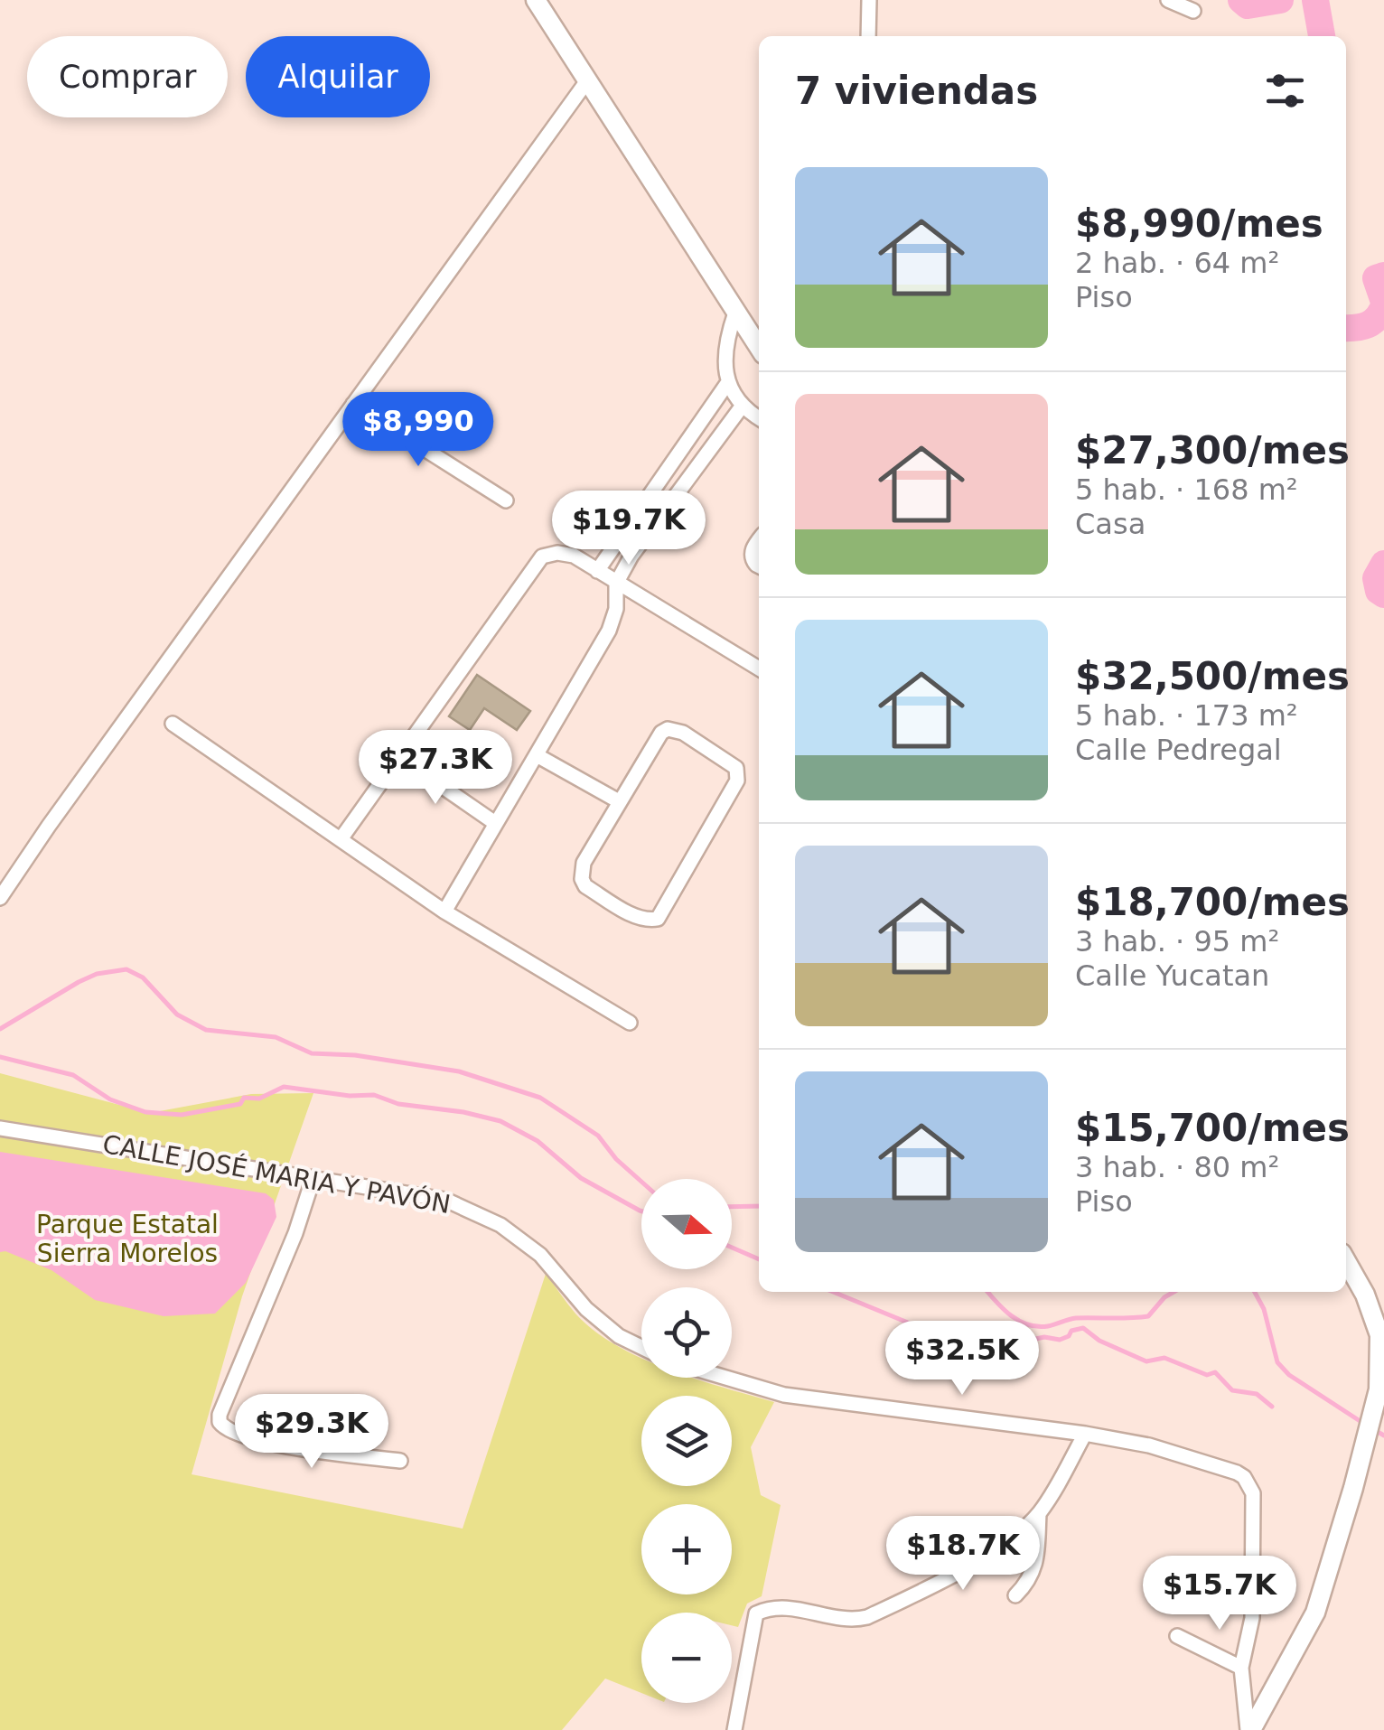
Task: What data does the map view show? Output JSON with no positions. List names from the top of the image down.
{
  "streets": {
    "street": ["CALLE JOSÉ MARIA Y PAVÓN"]
  },
  "parks": ["Parque Estatal Sierra Morelos"],
  "north": "right",
  "page": {
    "chip": ["Comprar", "Alquilar"],
    "heading": "7 viviendas",
    "list": [
      {
        "name": "$8,990/mes",
        "note": "2 hab. · 64 m² · Piso"
      },
      {
        "name": "$27,300/mes",
        "note": "5 hab. · 168 m² · Casa"
      },
      {
        "name": "$32,500/mes",
        "note": "5 hab. · 173 m² · Calle Pedregal"
      },
      {
        "name": "$18,700/mes",
        "note": "3 hab. · 95 m² · Calle Yucatan"
      },
      {
        "name": "$15,700/mes",
        "note": "3 hab. · 80 m² · Piso"
      }
    ],
    "price": [
      "$8,990",
      "$19.7K",
      "$27.3K",
      "$32.5K",
      "$29.3K",
      "$18.7K",
      "$15.7K"
    ],
    "map_buttons": ["+", "−"]
  }
}
